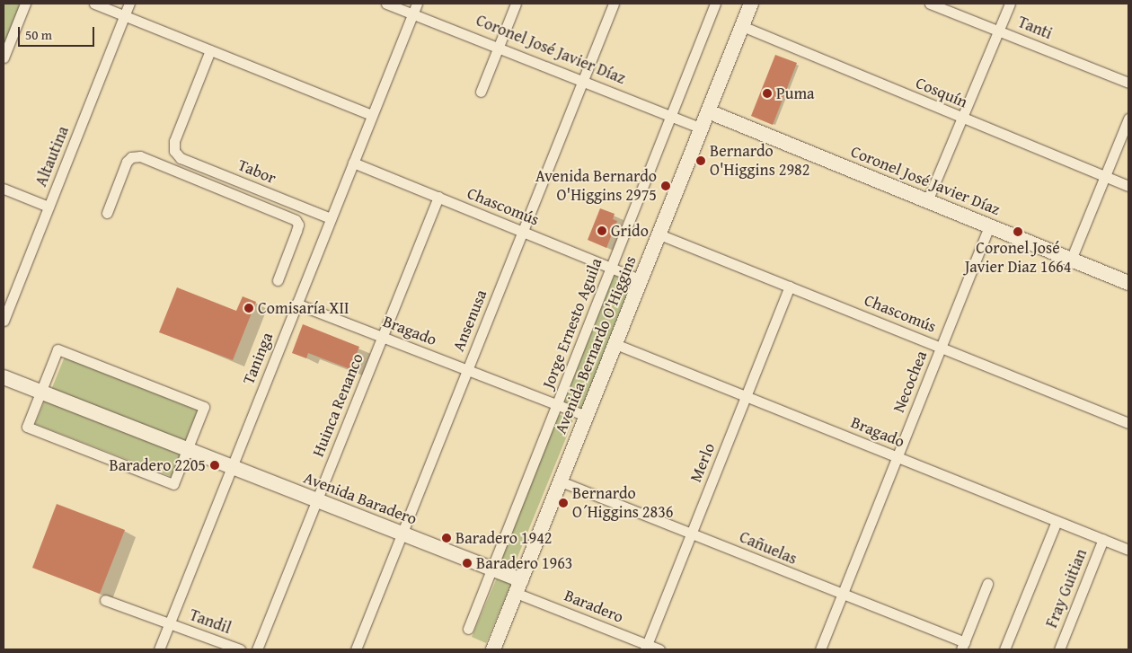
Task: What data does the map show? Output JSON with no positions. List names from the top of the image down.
{
  "streets": {
    "main road": ["Coronel José Javier Díaz", "Avenida Bernardo O'Higgins", "Avenida Baradero"],
    "street": [
      "Tanti",
      "Cosquín",
      "Altautina",
      "Tabor",
      "Chascomús",
      "Ansenusa",
      "Jorge Ernesto Aguila",
      "Bragado",
      "Taninga",
      "Necochea",
      "Huinca Renanco",
      "Merlo",
      "Cañuelas",
      "Fray Guitian",
      "Baradero",
      "Tandil"
    ]
  },
  "crossings": [
    ["Coronel José Javier Díaz", "Ansenusa"],
    ["Coronel José Javier Díaz", "Jorge Ernesto Aguila"],
    ["Coronel José Javier Díaz", "Avenida Bernardo O'Higgins"],
    ["Coronel José Javier Díaz", "Taninga"],
    ["Coronel José Javier Díaz", "Necochea"],
    ["Cosquín", "Avenida Bernardo O'Higgins"],
    ["Tabor", "Taninga"],
    ["Chascomús", "Ansenusa"],
    ["Chascomús", "Jorge Ernesto Aguila"],
    ["Chascomús", "Avenida Bernardo O'Higgins"],
    ["Chascomús", "Taninga"],
    ["Chascomús", "Necochea"],
    ["Chascomús", "Huinca Renanco"],
    ["Chascomús", "Merlo"],
    ["Ansenusa", "Bragado"],
    ["Ansenusa", "Avenida Baradero"],
    ["Jorge Ernesto Aguila", "Bragado"],
    ["Jorge Ernesto Aguila", "Avenida Baradero"],
    ["Bragado", "Avenida Bernardo O'Higgins"],
    ["Bragado", "Taninga"],
    ["Bragado", "Necochea"],
    ["Bragado", "Huinca Renanco"],
    ["Bragado", "Merlo"],
    ["Bragado", "Fray Guitian"],
    ["Avenida Bernardo O'Higgins", "Avenida Baradero"],
    ["Avenida Bernardo O'Higgins", "Cañuelas"],
    ["Avenida Bernardo O'Higgins", "Baradero"],
    ["Taninga", "Avenida Baradero"],
    ["Taninga", "Tandil"],
    ["Necochea", "Cañuelas"],
    ["Huinca Renanco", "Avenida Baradero"],
    ["Merlo", "Cañuelas"],
    ["Merlo", "Baradero"],
    ["Avenida Baradero", "Baradero"]
  ],
  "places": [
    "Puma",
    "Bernardo O'Higgins 2982",
    "Avenida Bernardo O'Higgins 2975",
    "Grido",
    "Coronel José Javier Diaz 1664",
    "Comisaría XII",
    "Baradero 2205",
    "Bernardo O´Higgins 2836",
    "Baradero 1942",
    "Baradero 1963"
  ],
  "scale_bar": "50 m"
}
